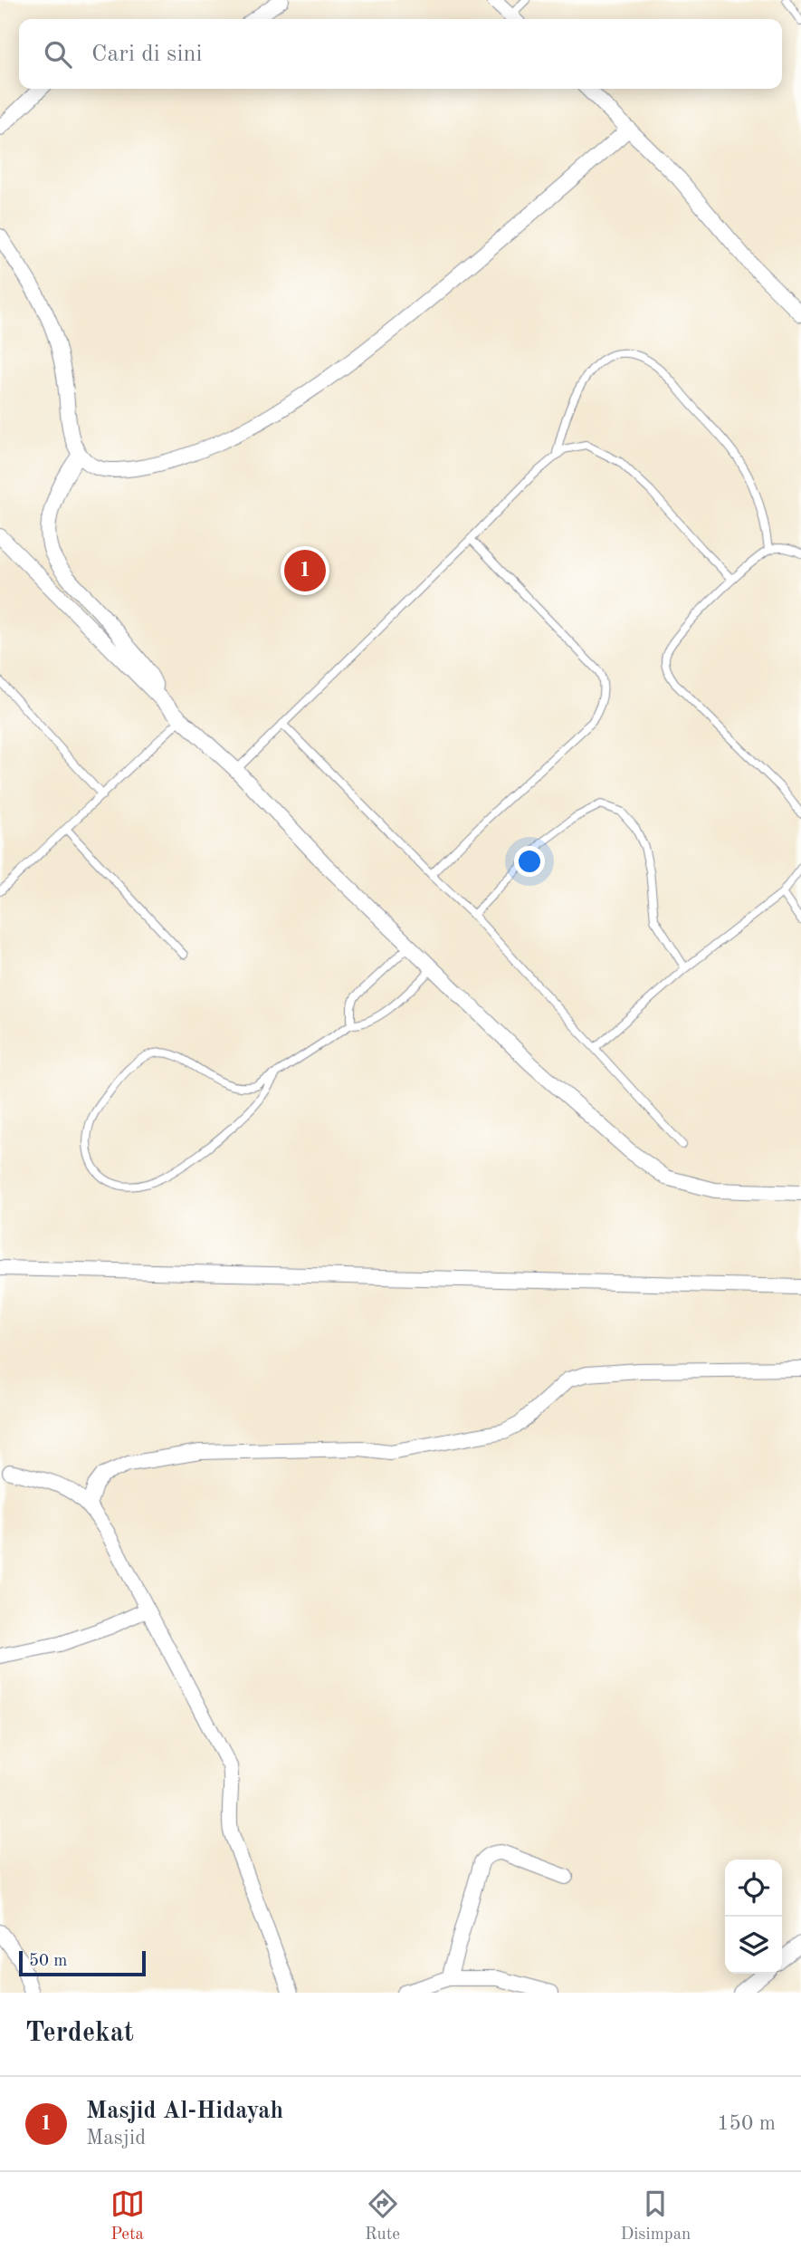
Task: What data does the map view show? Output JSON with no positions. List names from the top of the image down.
{
  "scale_bar": "50 m",
  "page": {
    "search": "Cari di sini",
    "pins": "1",
    "scale": "50 m",
    "heading": "Terdekat",
    "list": [
      {
        "mark": "1",
        "name": "Masjid Al-Hidayah",
        "note": "Masjid",
        "value": "150 m"
      }
    ],
    "nav": ["Peta", "Rute", "Disimpan"]
  }
}
